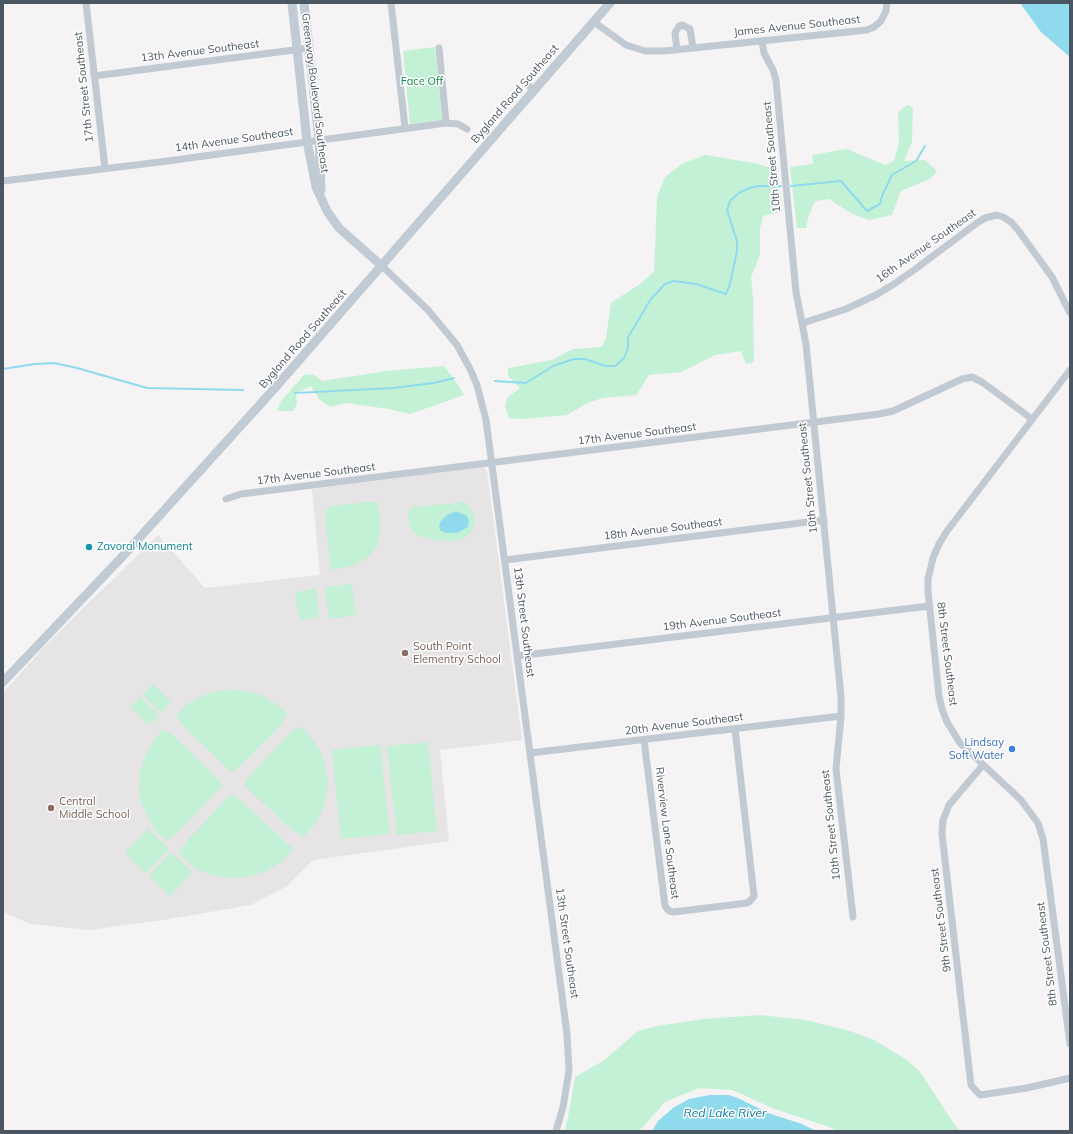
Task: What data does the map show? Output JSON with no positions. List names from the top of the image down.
{
  "streets": {
    "street": [
      "James Avenue Southeast",
      "13th Avenue Southeast",
      "17th Street Southeast",
      "Greenway Boulevard Southeast",
      "Bygland Road Southeast",
      "14th Avenue Southeast",
      "10th Street Southeast",
      "16th Avenue Southeast",
      "17th Avenue Southeast",
      "18th Avenue Southeast",
      "19th Avenue Southeast",
      "13th Street Southeast",
      "8th Street Southeast",
      "20th Avenue Southeast",
      "Riverview Lane Southeast",
      "9th Street Southeast"
    ]
  },
  "crossings": [
    ["James Avenue Southeast", "Bygland Road Southeast"],
    ["James Avenue Southeast", "10th Street Southeast"],
    ["13th Avenue Southeast", "17th Street Southeast"],
    ["13th Avenue Southeast", "Greenway Boulevard Southeast"],
    ["17th Street Southeast", "14th Avenue Southeast"],
    ["Greenway Boulevard Southeast", "Bygland Road Southeast"],
    ["Greenway Boulevard Southeast", "14th Avenue Southeast"],
    ["Greenway Boulevard Southeast", "13th Street Southeast"],
    ["Bygland Road Southeast", "13th Street Southeast"],
    ["10th Street Southeast", "16th Avenue Southeast"],
    ["10th Street Southeast", "17th Avenue Southeast"],
    ["10th Street Southeast", "18th Avenue Southeast"],
    ["10th Street Southeast", "19th Avenue Southeast"],
    ["10th Street Southeast", "20th Avenue Southeast"],
    ["17th Avenue Southeast", "13th Street Southeast"],
    ["17th Avenue Southeast", "8th Street Southeast"],
    ["18th Avenue Southeast", "13th Street Southeast"],
    ["19th Avenue Southeast", "13th Street Southeast"],
    ["19th Avenue Southeast", "8th Street Southeast"],
    ["13th Street Southeast", "20th Avenue Southeast"],
    ["8th Street Southeast", "9th Street Southeast"],
    ["20th Avenue Southeast", "Riverview Lane Southeast"]
  ],
  "water": ["Red Lake River"],
  "parks": ["Face Off"],
  "places": [
    "Zavoral Monument",
    "South Point Elementry School",
    "Lindsay Soft Water",
    "Central Middle School"
  ]
}
